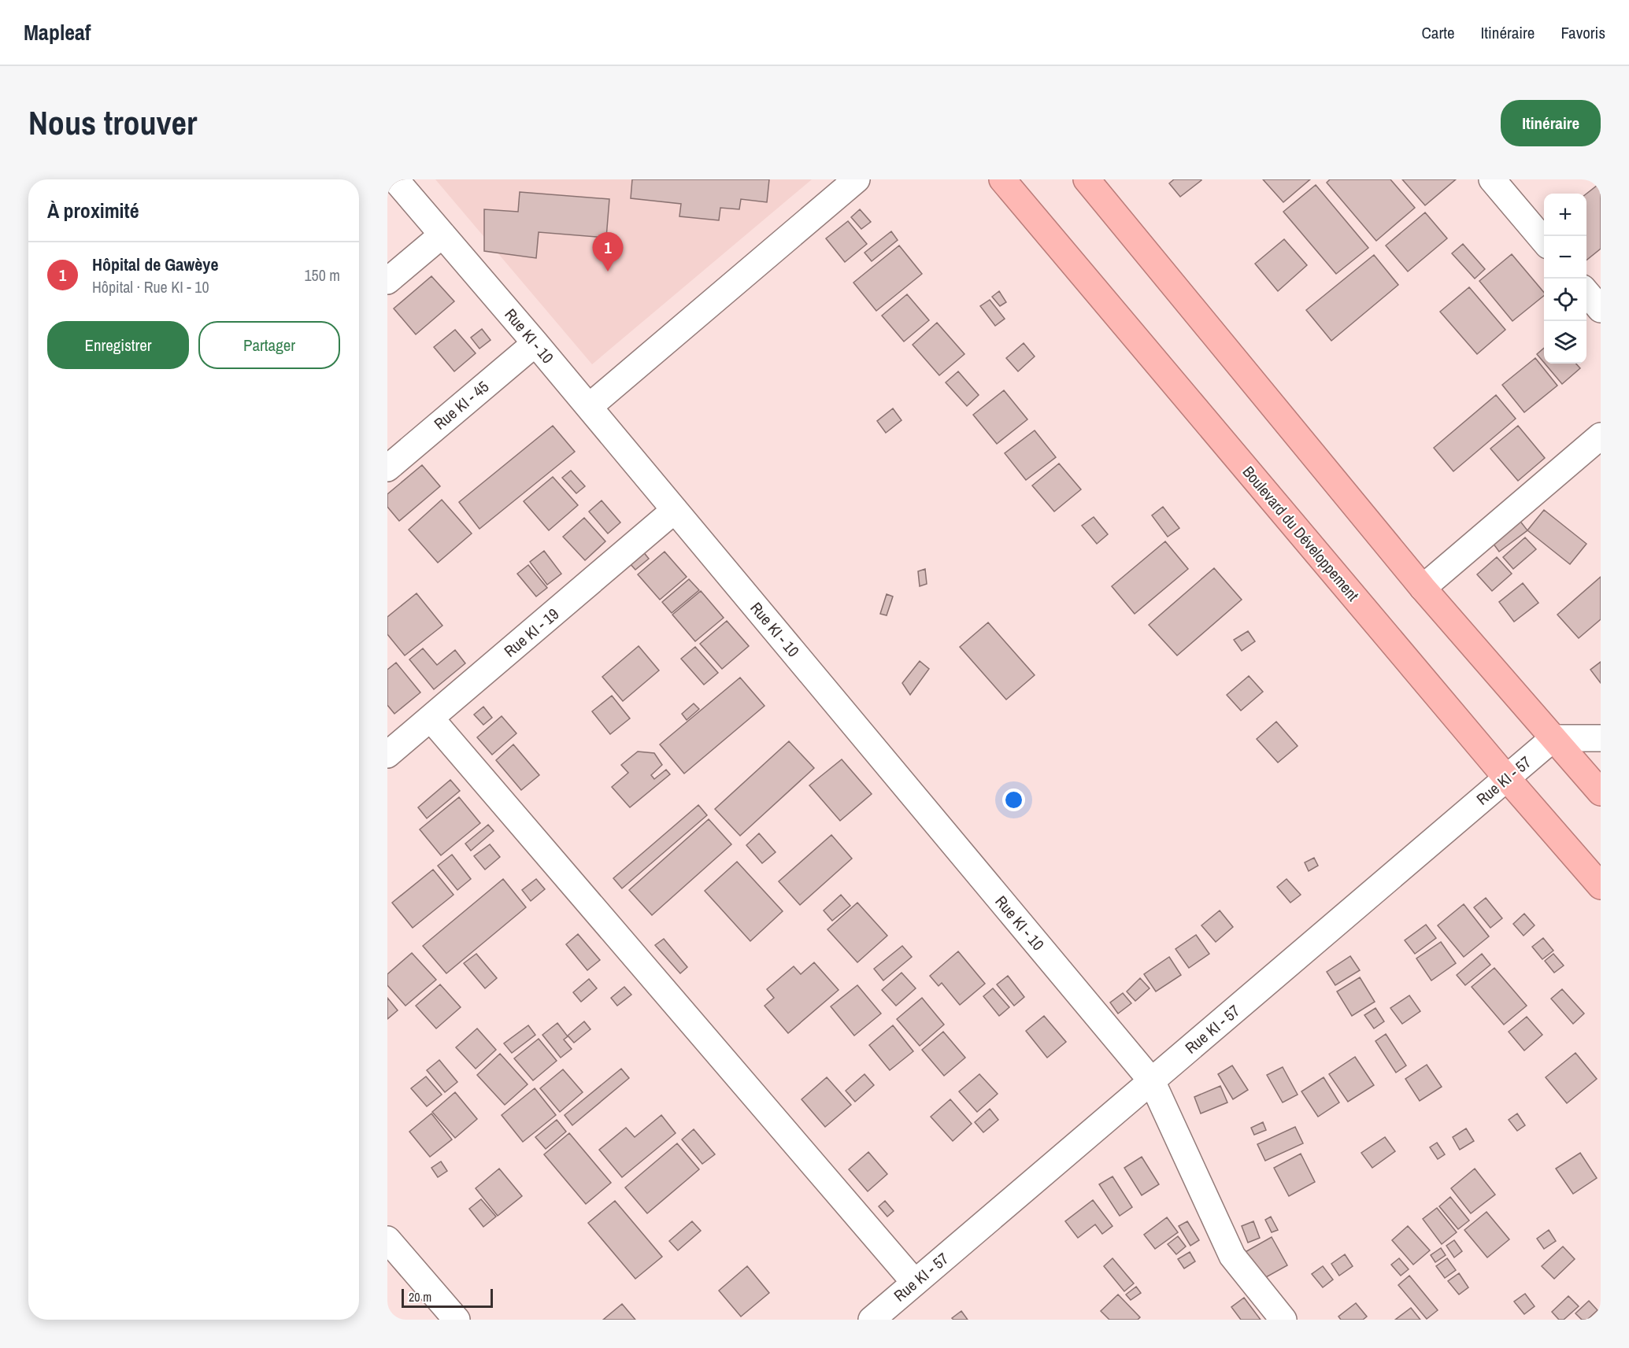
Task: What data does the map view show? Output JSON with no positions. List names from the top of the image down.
{
  "streets": {
    "highway": ["Boulevard du Développement"],
    "street": [
      "Rue KI - 10",
      "Rue KI - 45",
      "Rue KI - 19",
      "Rue KI - 57"
    ]
  },
  "crossings": [
    ["Rue KI - 10", "Rue KI - 45"],
    ["Rue KI - 10", "Rue KI - 19"],
    ["Rue KI - 10", "Rue KI - 57"],
    ["Boulevard du Développement", "Rue KI - 57"]
  ],
  "scale_bar": "20 m",
  "page": {
    "header": "Mapleaf",
    "nav": ["Carte", "Itinéraire", "Favoris"],
    "buttons": [
      "Itinéraire",
      ["Enregistrer", "Partager"]
    ],
    "title": "Nous trouver",
    "heading": "À proximité",
    "map_buttons": ["+", "−"],
    "pins": "1",
    "list": [
      {
        "mark": "1",
        "name": "Hôpital de Gawèye",
        "note": "Hôpital · Rue KI - 10",
        "value": "150 m"
      }
    ],
    "scale": "20 m"
  }
}
